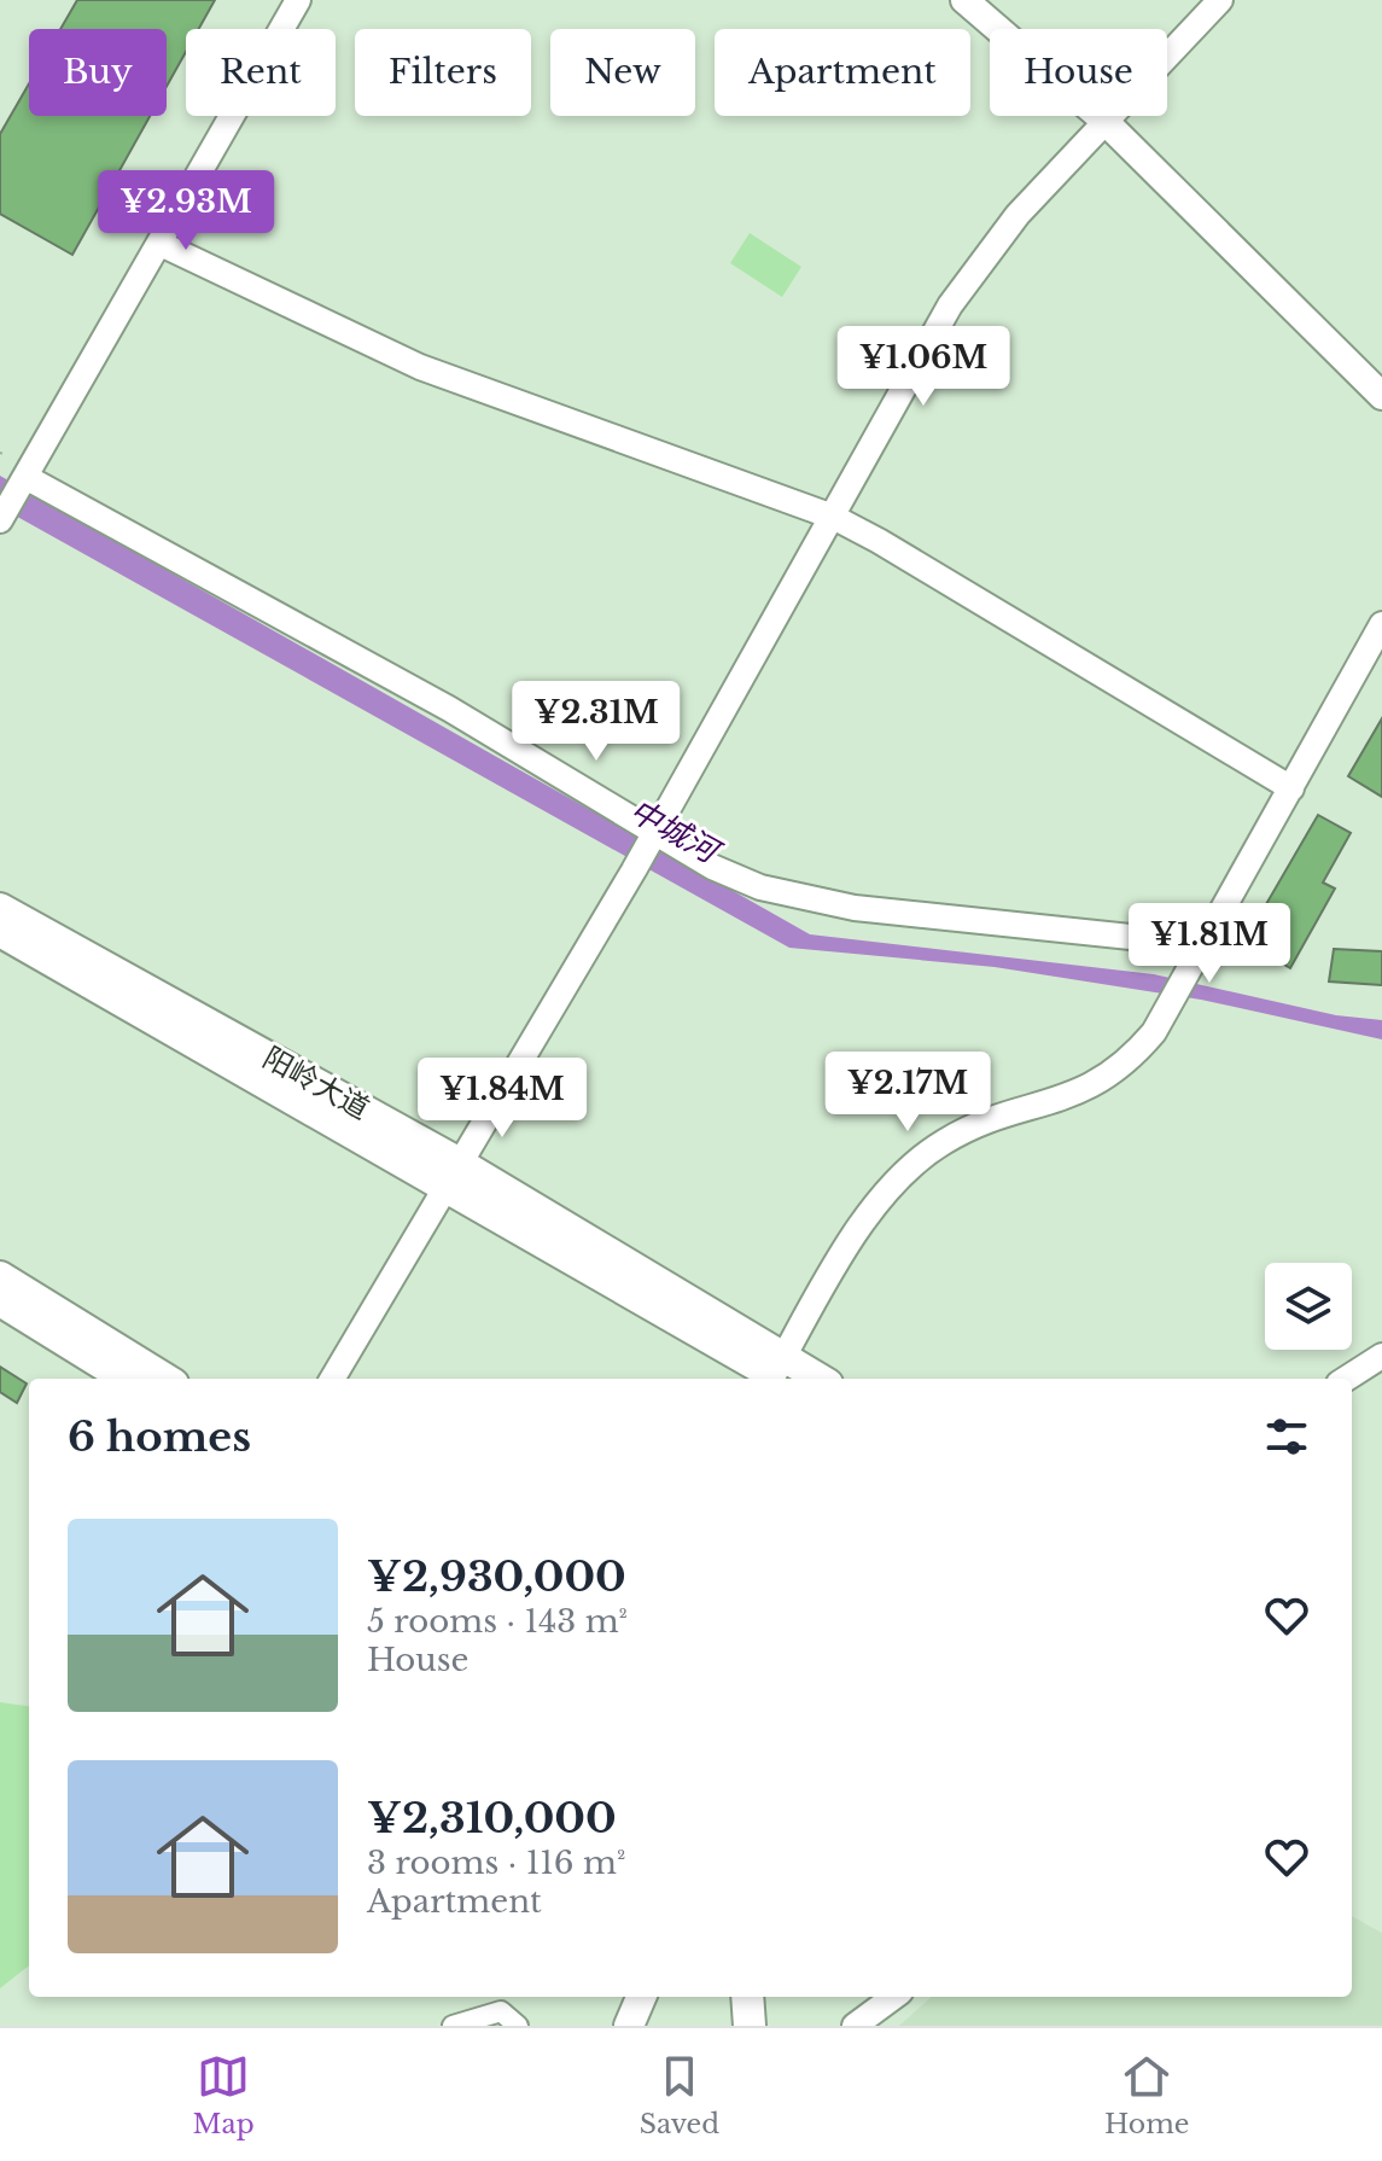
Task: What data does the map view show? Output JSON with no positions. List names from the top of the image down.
{
  "streets": {
    "main road": ["阳岭大道"]
  },
  "water": ["中城河"],
  "page": {
    "chip": [
      "Buy",
      "Rent",
      "Filters",
      "New",
      "Apartment",
      "House"
    ],
    "price": [
      "¥2.93M",
      "¥1.06M",
      "¥2.31M",
      "¥1.81M",
      "¥2.17M",
      "¥1.84M"
    ],
    "heading": "6 homes",
    "list": [
      {
        "name": "¥2,930,000",
        "note": "5 rooms · 143 m² · House"
      },
      {
        "name": "¥2,310,000",
        "note": "3 rooms · 116 m² · Apartment"
      }
    ],
    "tabs": ["Map", "Saved", "Home"]
  }
}
